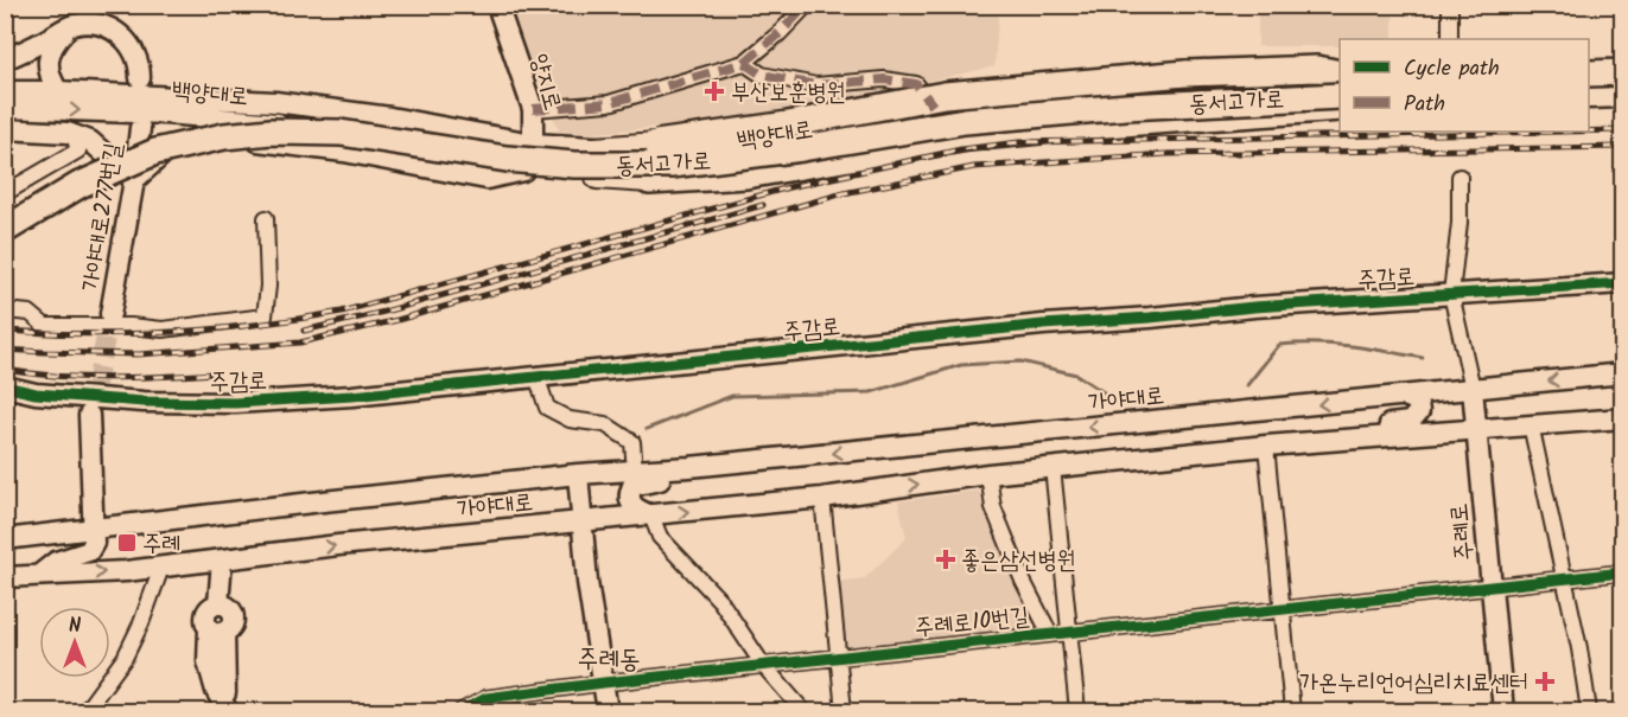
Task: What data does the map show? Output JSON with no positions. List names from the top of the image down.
{
  "streets": {
    "highway": ["동서고가로"],
    "main road": [
      "양지로",
      "백양대로",
      "가야대로277번길",
      "주감로",
      "가야대로",
      "주례로"
    ],
    "street": ["주례로10번길"]
  },
  "crossings": [
    ["양지로", "백양대로"],
    ["가야대로", "주례로"],
    ["주례로", "주례로10번길"]
  ],
  "districts": ["주례동"],
  "places": {
    "health": ["부산보훈병원", "좋은삼선병원", "가온누리언어심리치료센터"],
    "transit": ["주례"]
  },
  "legend": ["Cycle path", "Path"],
  "north": "top"
}
